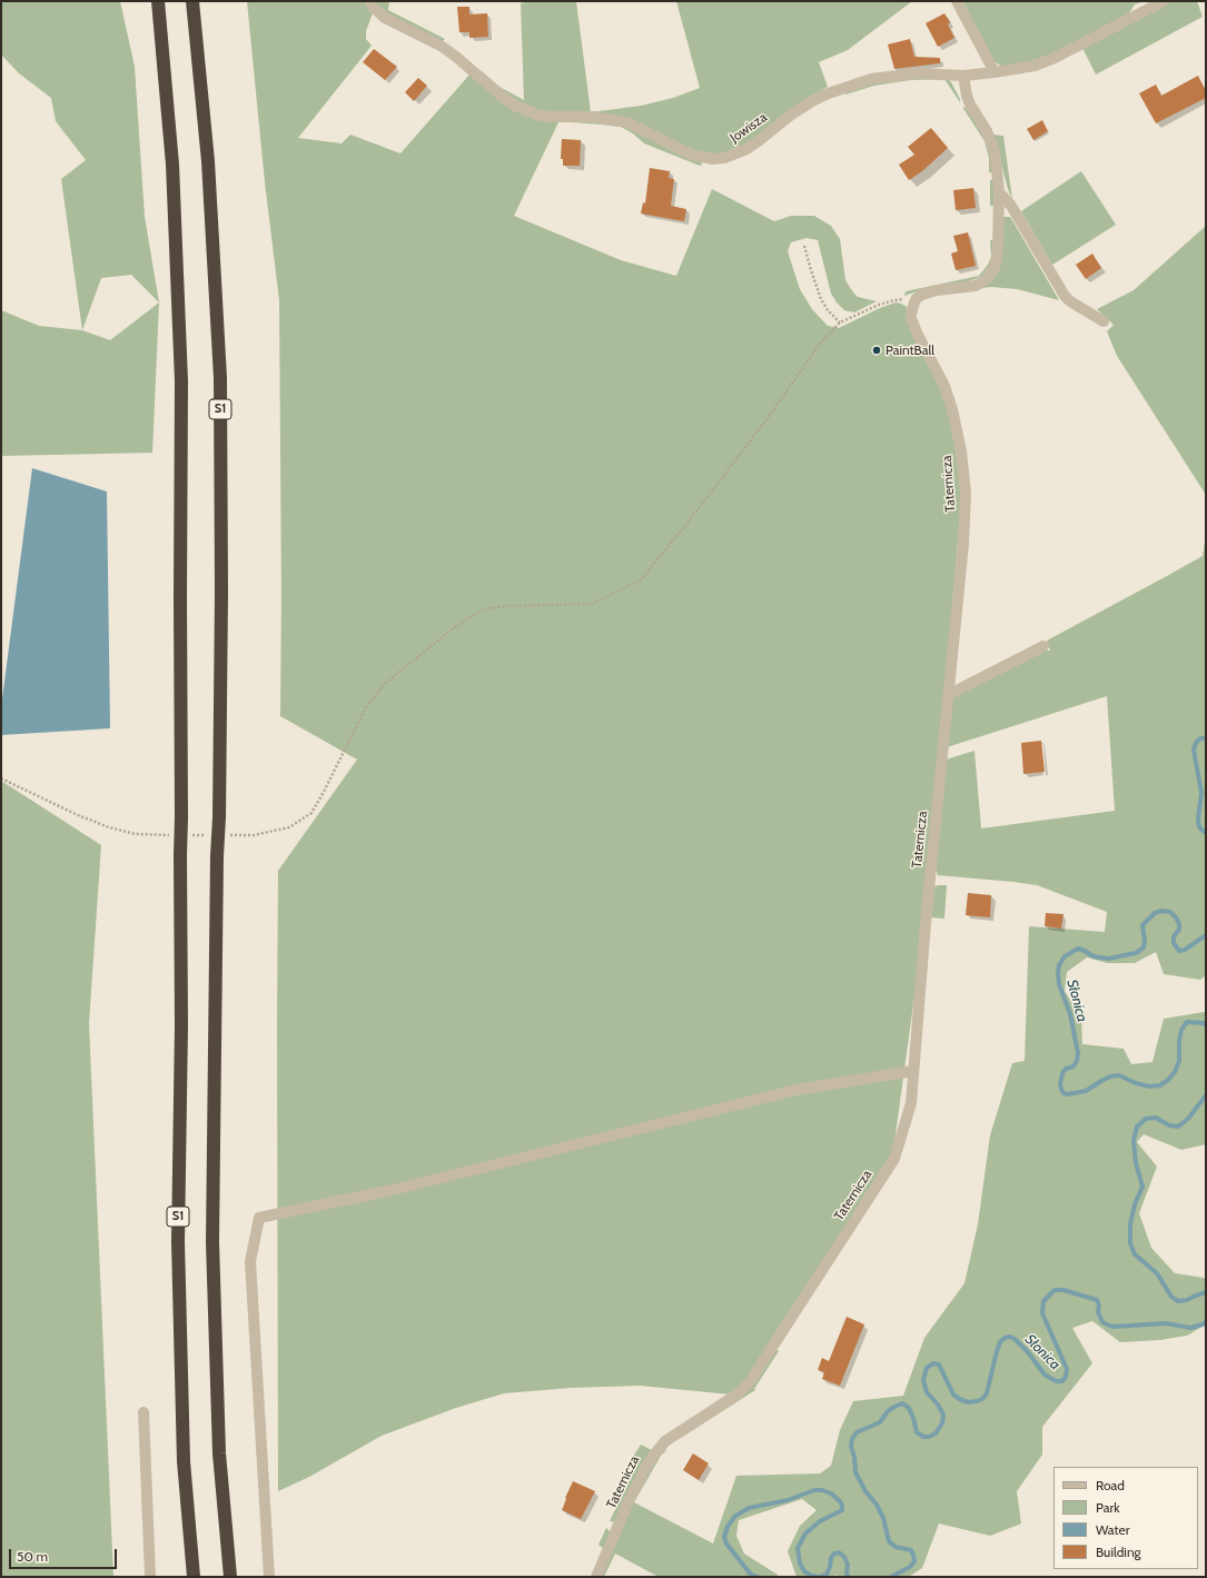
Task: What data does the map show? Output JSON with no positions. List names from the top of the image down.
{
  "streets": {
    "highway": ["S1"],
    "street": ["Jowisza", "Taternicza"]
  },
  "water": ["Słonica"],
  "places": ["PaintBall"],
  "legend": [
    "Road",
    "Park",
    "Water",
    "Building"
  ],
  "scale_bar": "50 m"
}
